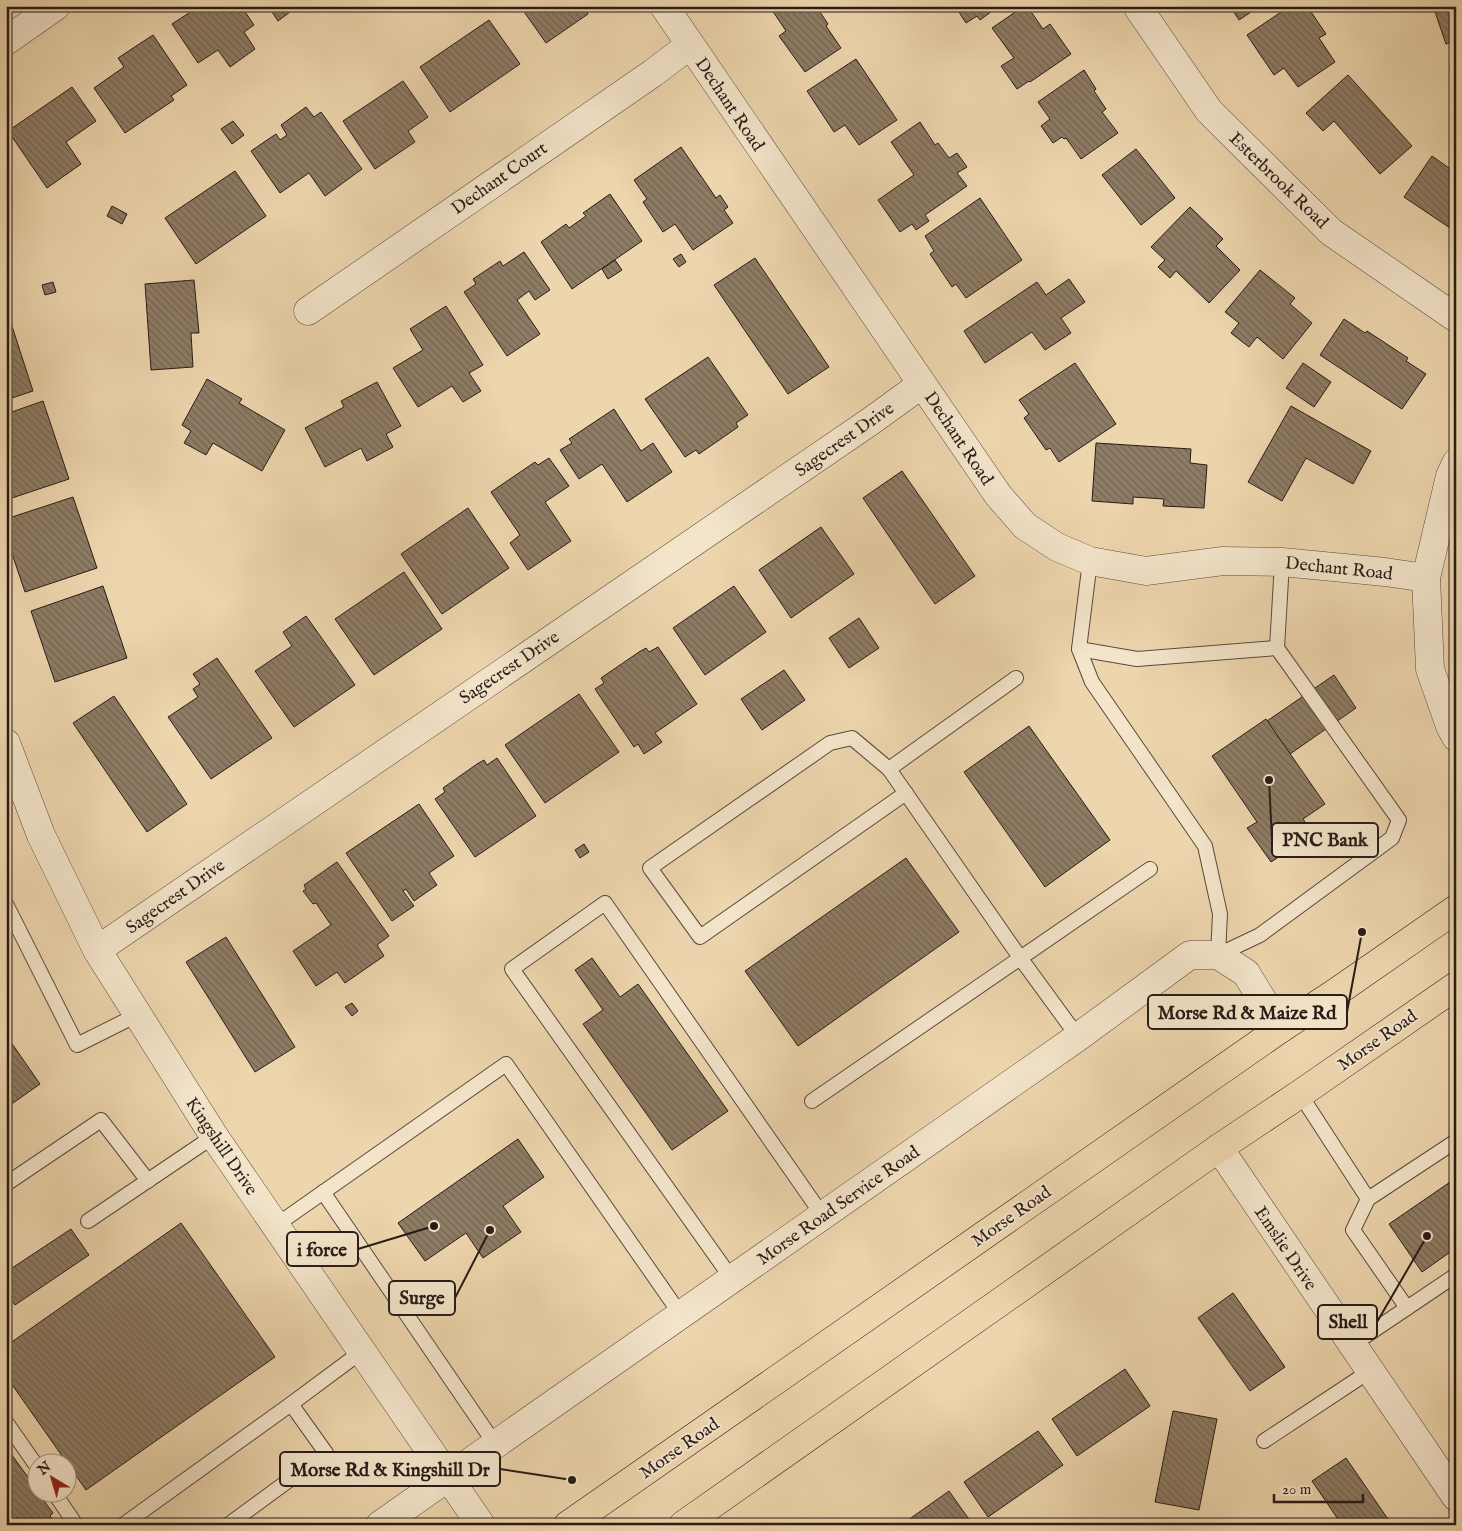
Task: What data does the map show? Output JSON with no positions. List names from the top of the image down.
{
  "streets": {
    "main road": ["Morse Road"],
    "street": [
      "Dechant Road",
      "Dechant Court",
      "Esterbrook Road",
      "Sagecrest Drive",
      "Kingshill Drive",
      "Morse Road Service Road",
      "Emslie Drive"
    ]
  },
  "crossings": [
    ["Dechant Road", "Dechant Court"],
    ["Dechant Road", "Sagecrest Drive"],
    ["Sagecrest Drive", "Kingshill Drive"],
    ["Morse Road", "Emslie Drive"],
    ["Kingshill Drive", "Morse Road Service Road"]
  ],
  "places": [
    "PNC Bank",
    "Morse Rd & Maize Rd",
    "i force",
    "Surge",
    "Shell",
    "Morse Rd & Kingshill Dr"
  ],
  "scale_bar": "20 m",
  "north": "top left"
}
